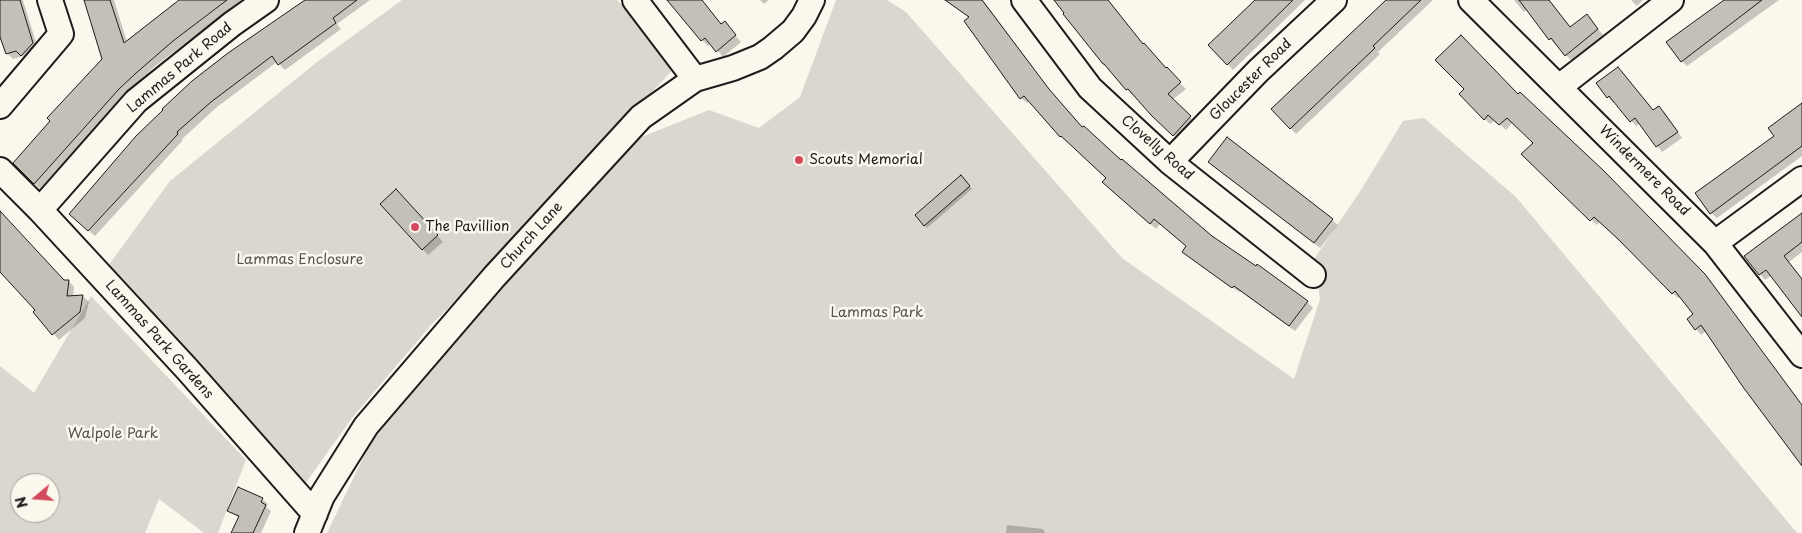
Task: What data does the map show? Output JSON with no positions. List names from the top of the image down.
{
  "streets": {
    "street": [
      "Lammas Park Road",
      "Gloucester Road",
      "Clovelly Road",
      "Windermere Road",
      "Church Lane",
      "Lammas Park Gardens"
    ]
  },
  "crossings": [
    ["Lammas Park Road", "Lammas Park Gardens"],
    ["Gloucester Road", "Clovelly Road"],
    ["Church Lane", "Lammas Park Gardens"]
  ],
  "parks": ["Lammas Enclosure", "Lammas Park", "Walpole Park"],
  "places": ["Scouts Memorial", "The Pavillion"],
  "north": "left"
}
